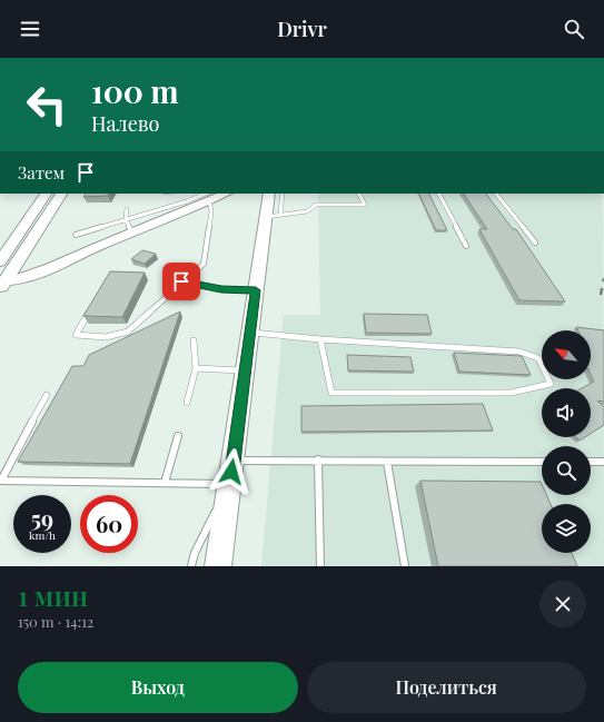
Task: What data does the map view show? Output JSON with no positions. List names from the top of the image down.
{
  "north": "top left",
  "page": {
    "header": "Drivr",
    "turn": ["100 m", "Налево"],
    "then": "Затем",
    "speed": "59 km/h",
    "limit": "60",
    "heading": ["1 мин", "150 m · 14:12"],
    "buttons": ["Выход", "Поделиться"]
  }
}
